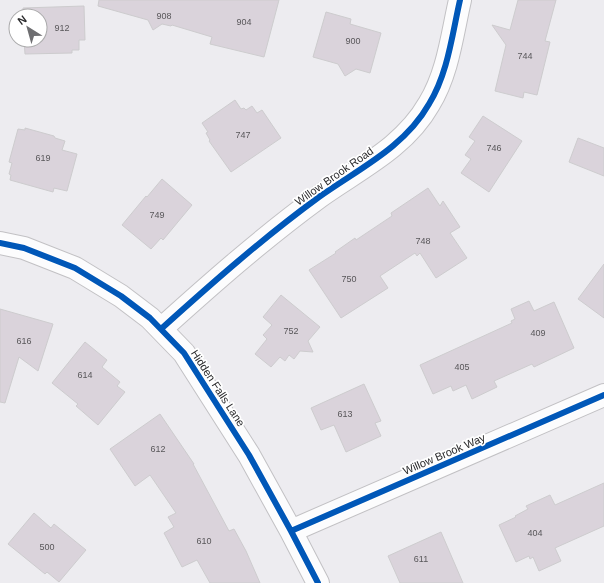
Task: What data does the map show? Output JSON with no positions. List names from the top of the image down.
{
  "streets": {
    "street": ["Willow Brook Road", "Hidden Falls Lane", "Willow Brook Way"]
  },
  "crossings": [
    ["Willow Brook Road", "Hidden Falls Lane"],
    ["Hidden Falls Lane", "Willow Brook Way"]
  ],
  "house_numbers": [
    "908",
    "904",
    "912",
    "900",
    "744",
    "747",
    "746",
    "619",
    "749",
    "748",
    "750",
    "752",
    "409",
    "616",
    "405",
    "614",
    "613",
    "612",
    "404",
    "610",
    "500",
    "611"
  ],
  "north": "top left"
}
